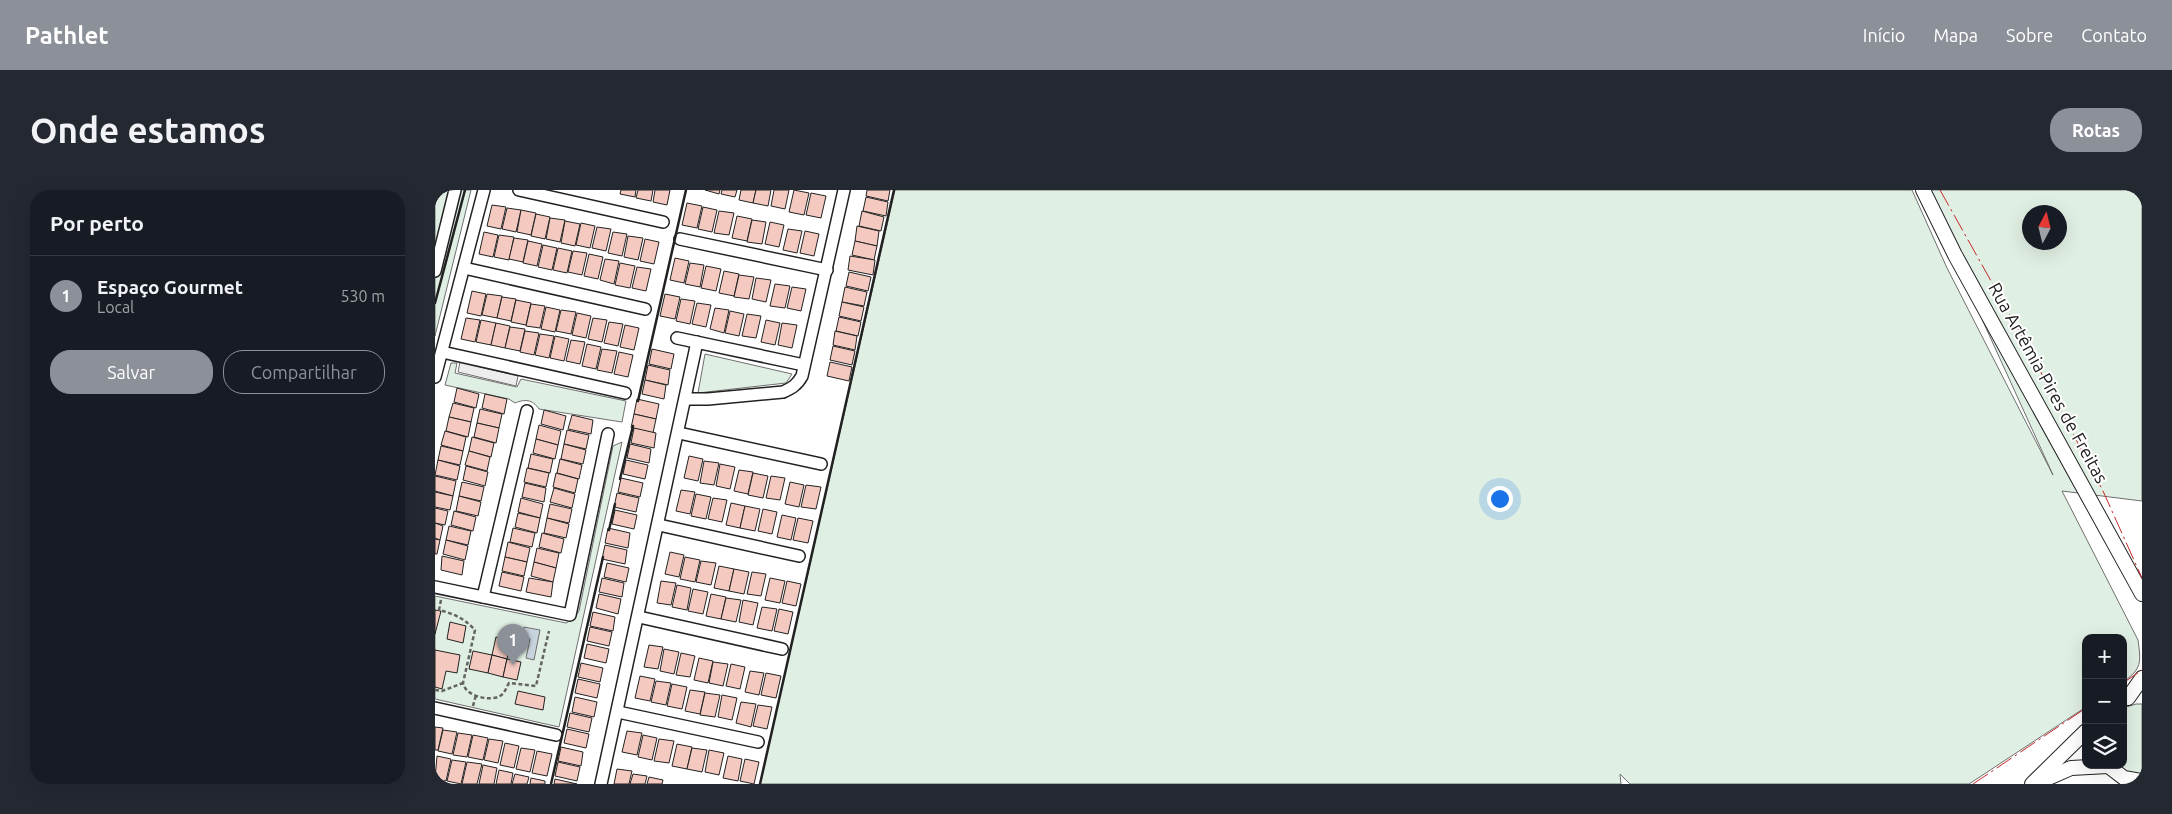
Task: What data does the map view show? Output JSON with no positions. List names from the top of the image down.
{
  "streets": {
    "street": ["Rua Artêmia Pires de Freitas"]
  },
  "north": "top",
  "page": {
    "header": "Pathlet",
    "nav": [
      "Início",
      "Mapa",
      "Sobre",
      "Contato"
    ],
    "buttons": [
      "Rotas",
      ["Salvar", "Compartilhar"]
    ],
    "title": "Onde estamos",
    "heading": "Por perto",
    "list": [
      {
        "mark": "1",
        "name": "Espaço Gourmet",
        "note": "Local",
        "value": "530 m"
      }
    ],
    "pins": "1",
    "map_buttons": ["+", "−"]
  }
}
